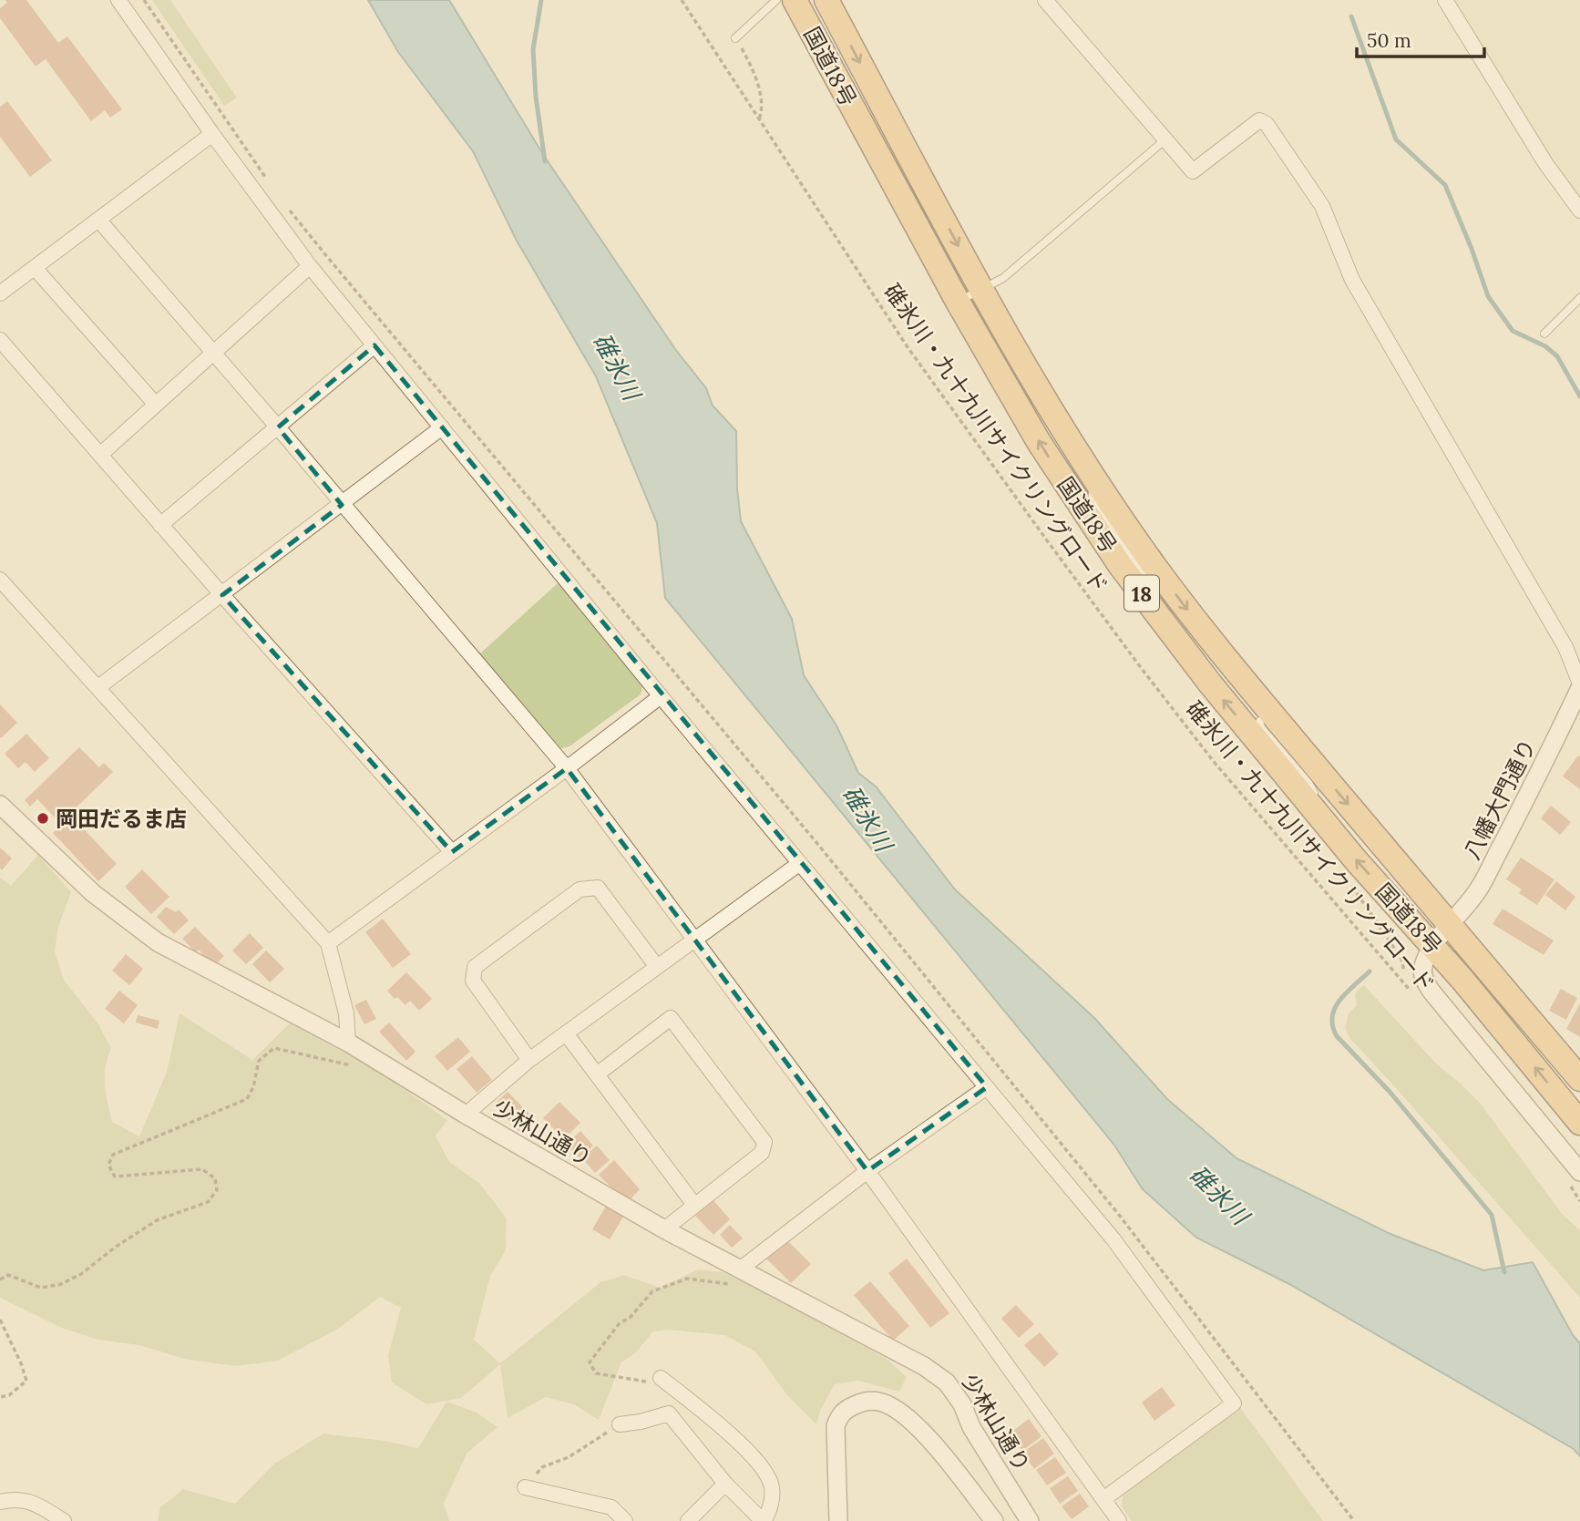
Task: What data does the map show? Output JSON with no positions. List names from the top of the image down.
{
  "streets": {
    "highway": ["国道18号", "18"],
    "street": ["八幡大門通り", "少林山通り"],
    "path": ["碓氷川・九十九川サイクリングロード"]
  },
  "crossings": [
    ["国道18号", "八幡大門通り"]
  ],
  "water": ["碓氷川"],
  "places": ["岡田だるま店"],
  "scale_bar": "50 m"
}
